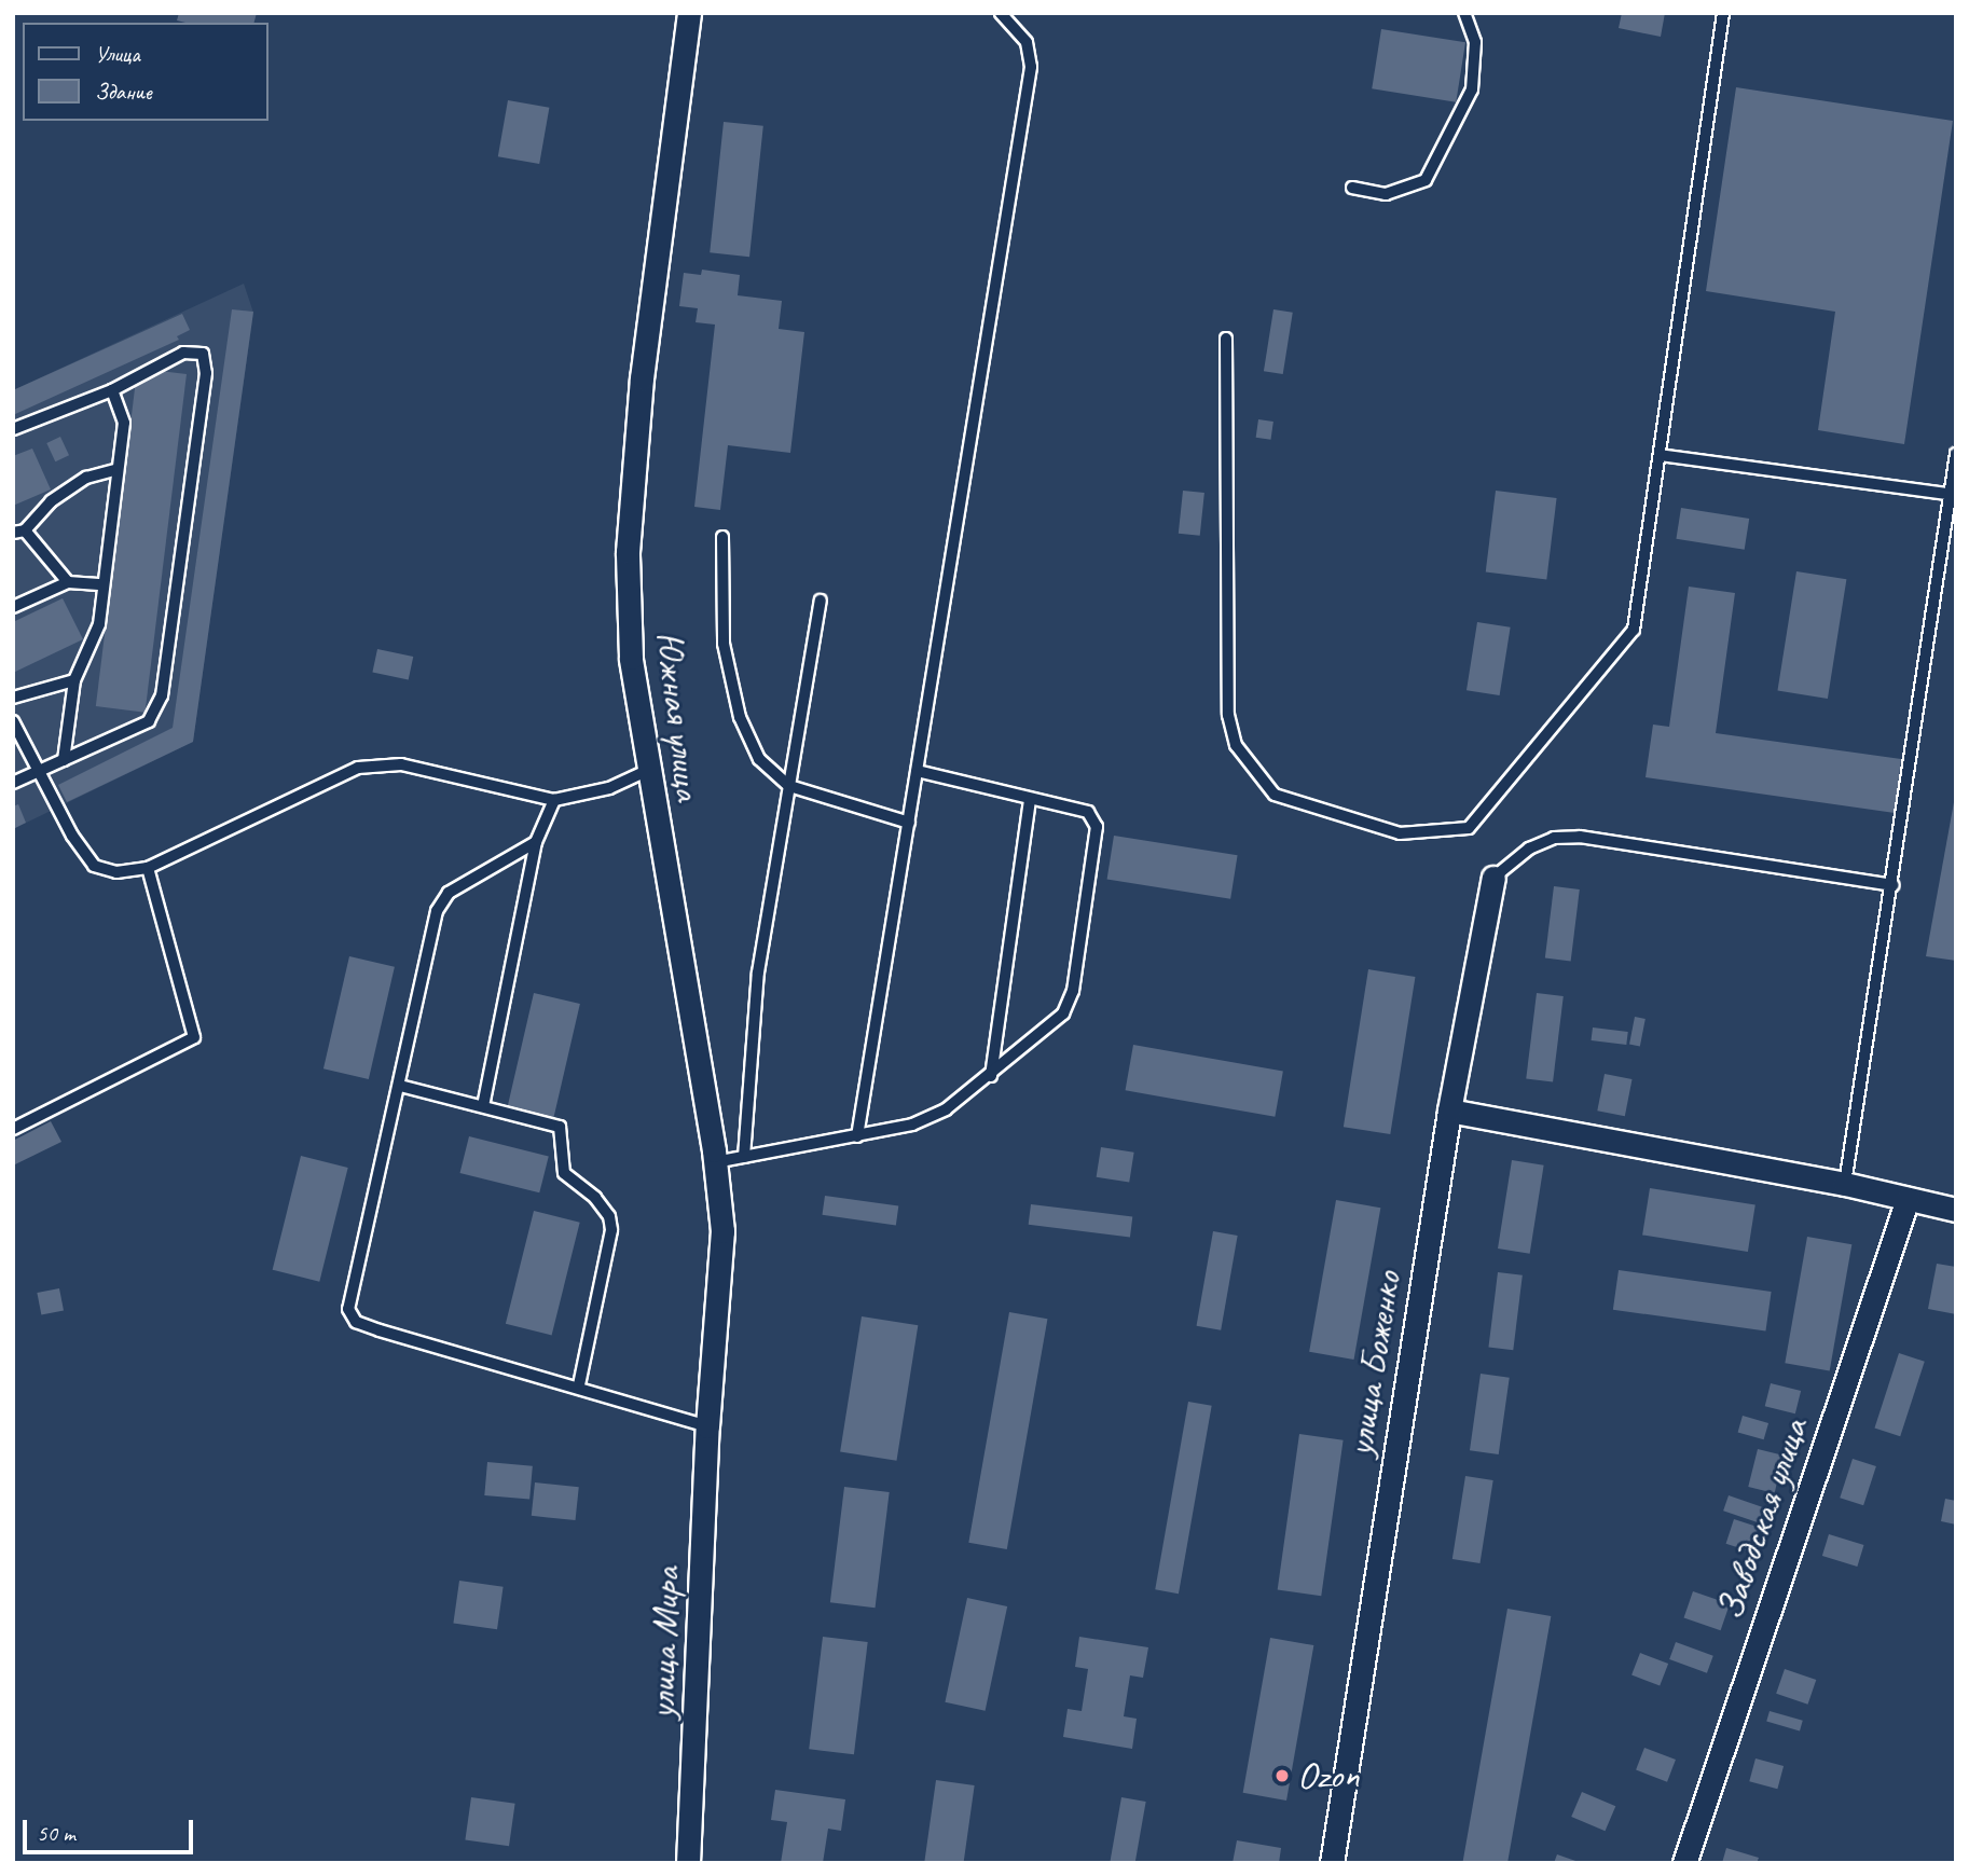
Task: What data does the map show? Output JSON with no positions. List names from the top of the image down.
{
  "streets": {
    "street": [
      "Южная улица",
      "улица Боженко",
      "Заводская улица",
      "улица Мира"
    ]
  },
  "crossings": [
    ["Южная улица", "улица Мира"]
  ],
  "places": ["Ozon"],
  "legend": ["Улица", "Здание"],
  "scale_bar": "50 m"
}
